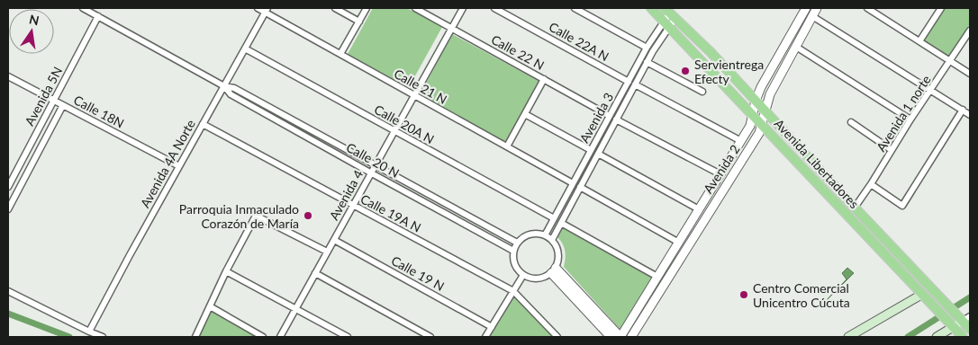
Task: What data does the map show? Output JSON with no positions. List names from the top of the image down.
{
  "streets": {
    "main road": ["Avenida Libertadores"],
    "street": [
      "Calle 22A N",
      "Calle 22 N",
      "Calle 21 N",
      "Avenida 5N",
      "Calle 18N",
      "Avenida 1 norte",
      "Avenida 3",
      "Calle 20A N",
      "Calle 20 N",
      "Avenida 4A Norte",
      "Avenida 2",
      "Avenida 4",
      "Calle 19A N",
      "Calle 19 N"
    ]
  },
  "crossings": [
    ["Calle 22A N", "Avenida 3"],
    ["Calle 22 N", "Avenida 3"],
    ["Calle 22 N", "Avenida 4"],
    ["Calle 21 N", "Avenida 3"],
    ["Calle 21 N", "Avenida 4A Norte"],
    ["Calle 21 N", "Avenida 4"],
    ["Avenida 5N", "Calle 18N"],
    ["Avenida 5N", "Calle 20 N"],
    ["Calle 18N", "Avenida 4A Norte"],
    ["Avenida 1 norte", "Avenida Libertadores"],
    ["Avenida 3", "Calle 20A N"],
    ["Avenida 3", "Calle 20 N"],
    ["Avenida 3", "Avenida Libertadores"],
    ["Calle 20A N", "Avenida 4A Norte"],
    ["Calle 20A N", "Avenida 4"],
    ["Calle 20 N", "Avenida 4A Norte"],
    ["Calle 20 N", "Avenida 4"],
    ["Avenida 4A Norte", "Calle 19A N"],
    ["Avenida Libertadores", "Avenida 2"],
    ["Avenida 4", "Calle 19A N"],
    ["Avenida 4", "Calle 19 N"]
  ],
  "places": ["Servientrega Efecty", "Parroquia Inmaculado Corazón de María", "Centro Comercial Unicentro Cúcuta"],
  "north": "top"
}
